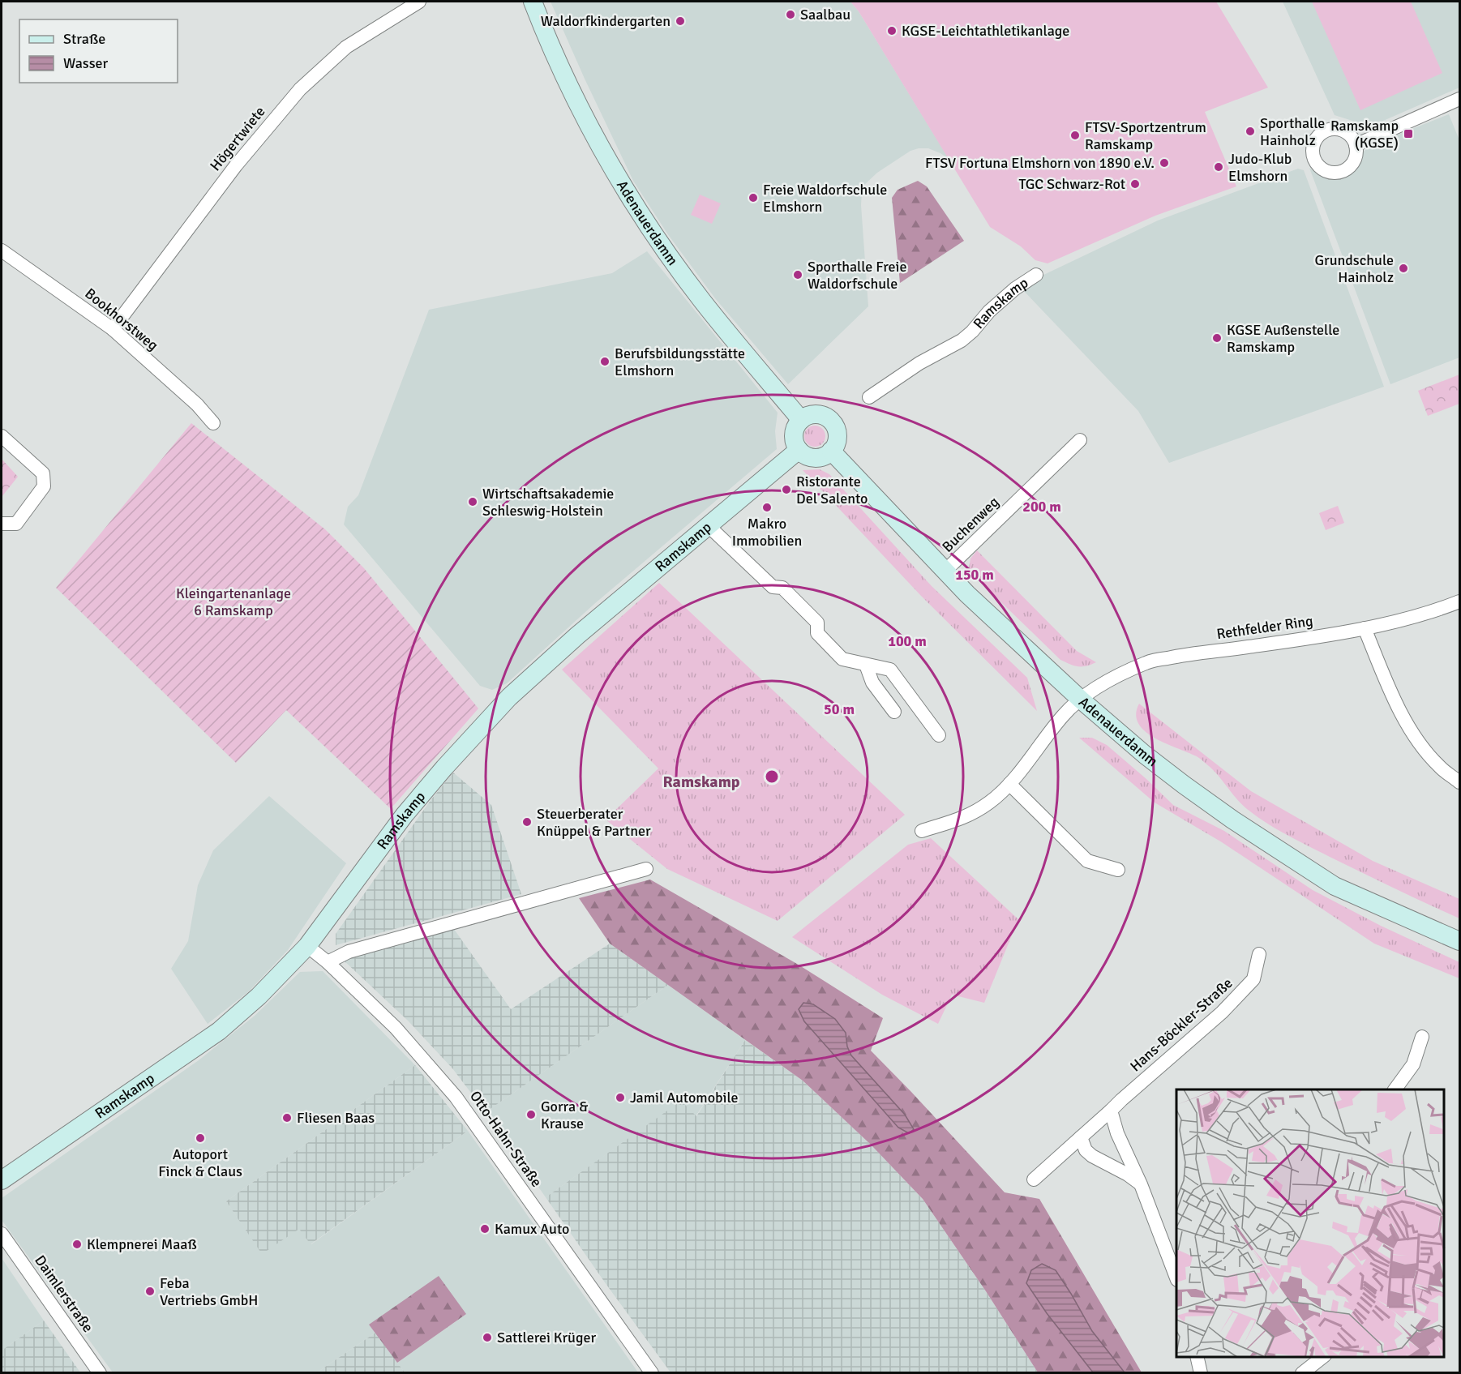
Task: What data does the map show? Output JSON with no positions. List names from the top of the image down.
{
  "streets": {
    "street": [
      "Högertwiete",
      "Adenauerdamm",
      "Ramskamp",
      "Bookhorstweg",
      "Buchenweg",
      "Rethfelder Ring",
      "Hans-Böckler-Straße",
      "Otto-Hahn-Straße",
      "Daimlerstraße"
    ]
  },
  "crossings": [
    ["Högertwiete", "Bookhorstweg"],
    ["Adenauerdamm", "Ramskamp"],
    ["Adenauerdamm", "Buchenweg"],
    ["Adenauerdamm", "Rethfelder Ring"],
    ["Ramskamp", "Otto-Hahn-Straße"]
  ],
  "districts": ["Ramskamp"],
  "parks": ["Kleingartenanlage 6 Ramskamp"],
  "places": {
    "other": [
      "Saalbau",
      "Waldorfkindergarten",
      "KGSE-Leichtathletikanlage",
      "Sporthalle Hainholz",
      "FTSV-Sportzentrum Ramskamp",
      "FTSV Fortuna Elmshorn von 1890 e.V.",
      "Judo-Klub Elmshorn",
      "TGC Schwarz-Rot",
      "Freie Waldorfschule Elmshorn",
      "Grundschule Hainholz",
      "Sporthalle Freie Waldorfschule",
      "KGSE Außenstelle Ramskamp",
      "Berufsbildungsstätte Elmshorn",
      "Ristorante Del Salento",
      "Wirtschaftsakademie Schleswig-Holstein",
      "Makro Immobilien",
      "Steuerberater Knüppel & Partner",
      "Jamil Automobile",
      "Gorra & Krause",
      "Fliesen Baas",
      "Autoport Finck & Claus",
      "Kamux Auto",
      "Klempnerei Maaß",
      "Feba Vertriebs GmbH",
      "Sattlerei Krüger"
    ],
    "transit": ["Ramskamp (KGSE)"]
  },
  "legend": ["Straße", "Wasser"],
  "rings": [
    "200 m",
    "150 m",
    "100 m",
    "50 m"
  ]
}
